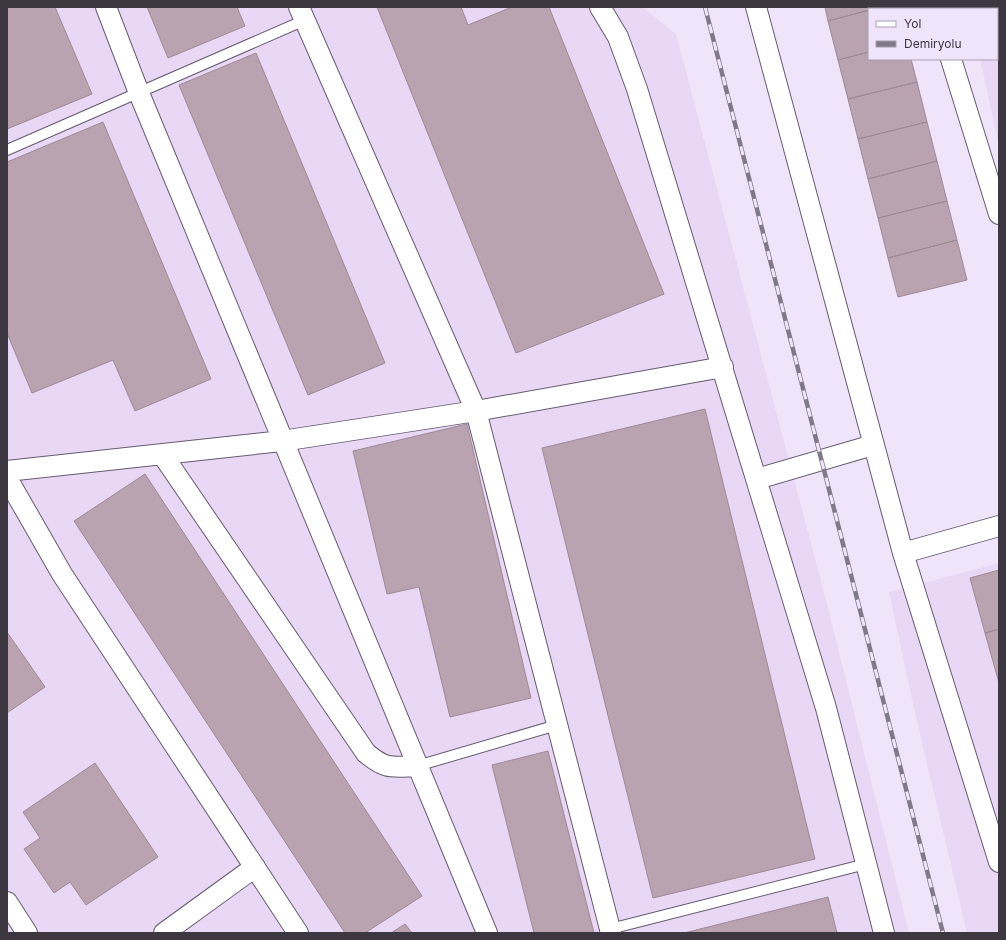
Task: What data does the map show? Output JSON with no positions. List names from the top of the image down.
{
  "legend": ["Yol", "Demiryolu"]
}
